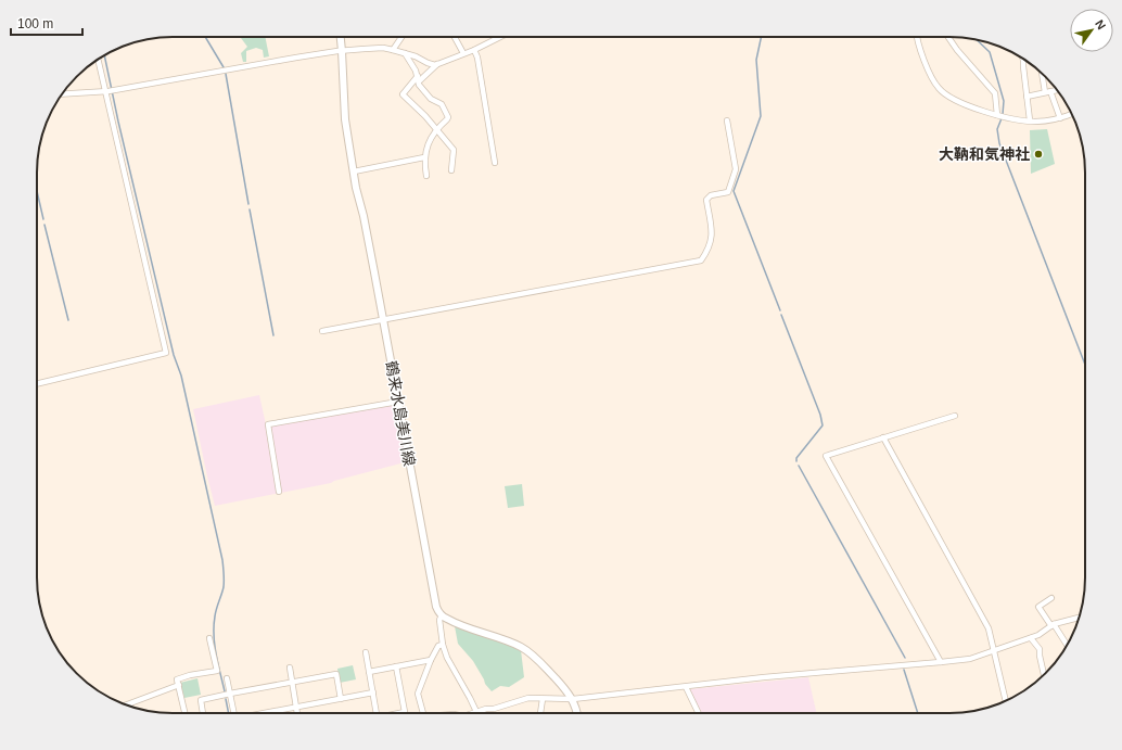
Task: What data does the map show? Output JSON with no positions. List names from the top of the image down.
{
  "streets": {
    "main road": ["鶴来水島美川線"]
  },
  "places": ["大靹和気神社"],
  "scale_bar": "100 m",
  "north": "top right"
}
